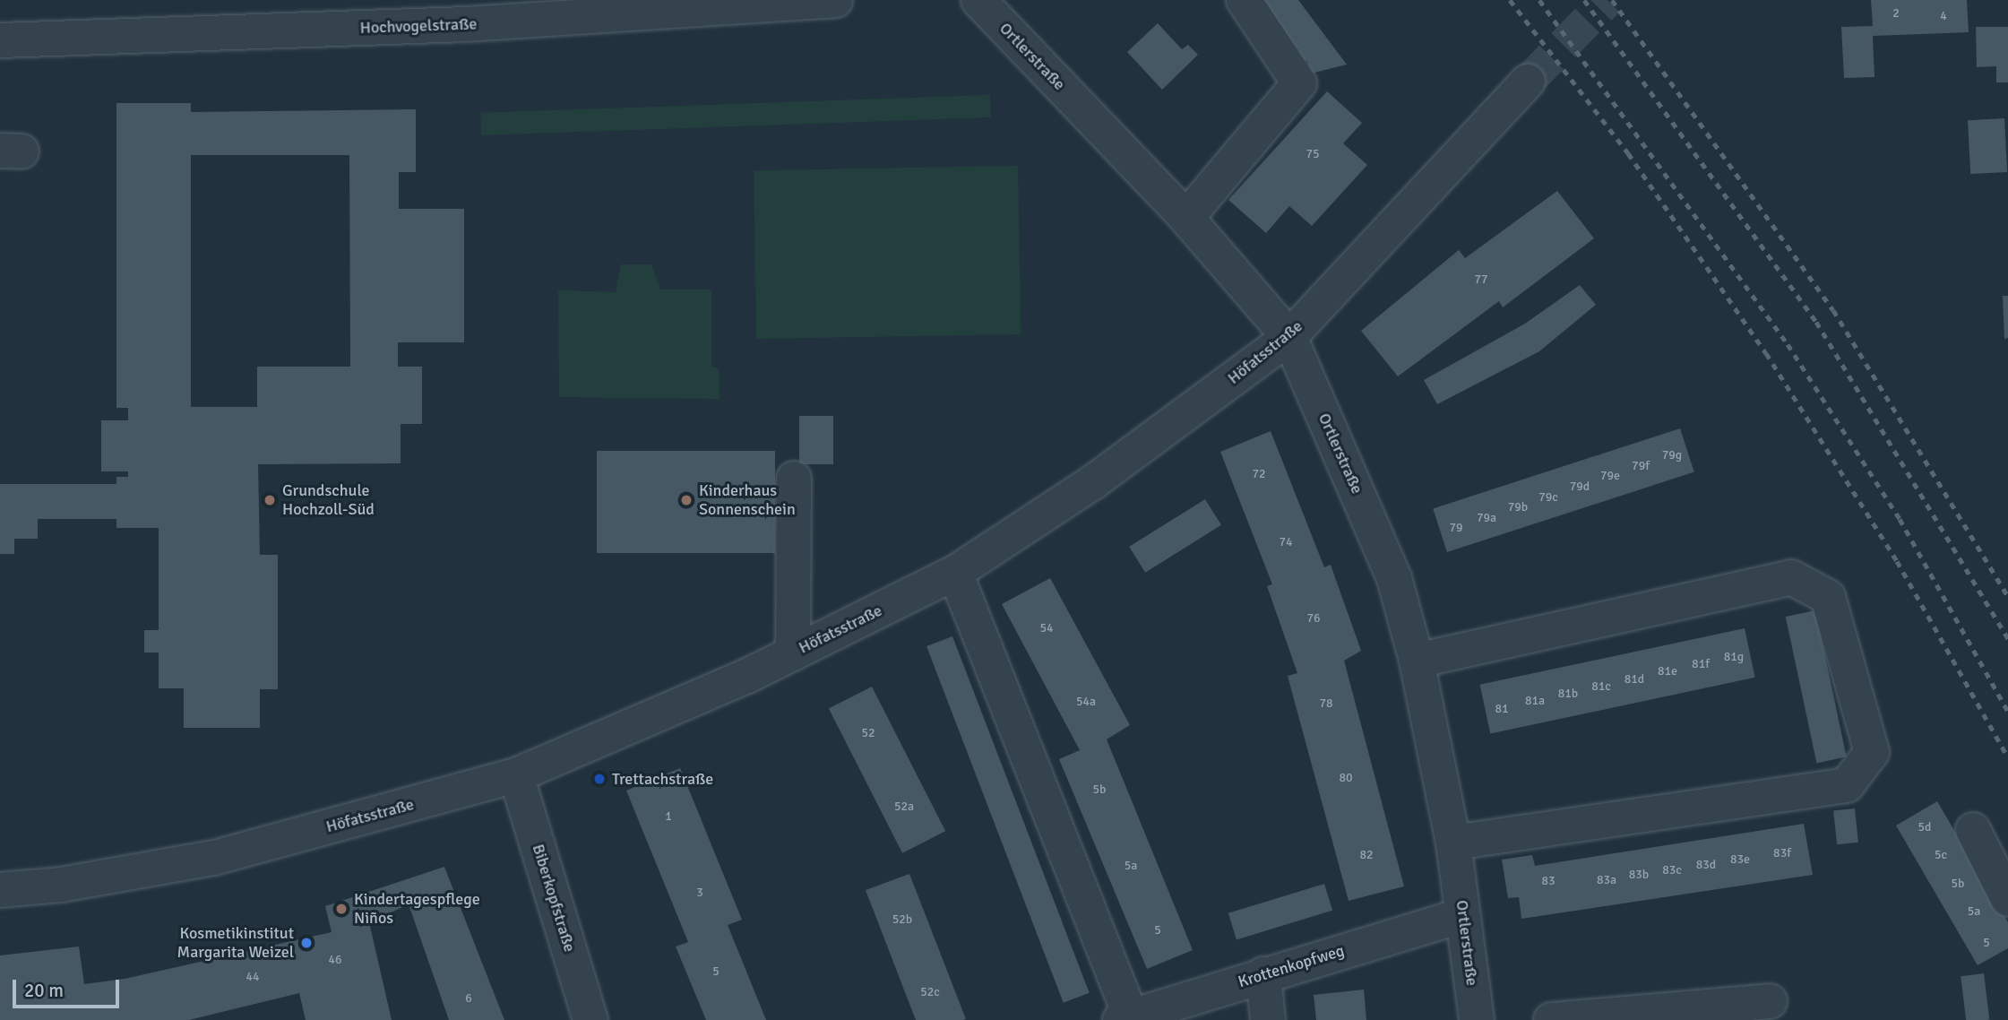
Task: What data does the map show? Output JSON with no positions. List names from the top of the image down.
{
  "streets": {
    "street": [
      "Hochvogelstraße",
      "Ortlerstraße",
      "Höfatsstraße",
      "Biberkopfstraße",
      "Krottenkopfweg"
    ]
  },
  "crossings": [
    ["Ortlerstraße", "Höfatsstraße"],
    ["Ortlerstraße", "Krottenkopfweg"],
    ["Höfatsstraße", "Biberkopfstraße"]
  ],
  "places": [
    "Grundschule Hochzoll-Süd",
    "Kinderhaus Sonnenschein",
    "Trettachstraße",
    "Kindertagespflege Niños",
    "Kosmetikinstitut Margarita Weizel"
  ],
  "house_numbers": [
    "2",
    "4",
    "75",
    "77",
    "79g",
    "79f",
    "72",
    "79e",
    "79d",
    "79c",
    "79b",
    "79a",
    "79",
    "74",
    "76",
    "54",
    "81g",
    "81f",
    "81e",
    "81d",
    "81c",
    "81b",
    "81a",
    "54a",
    "78",
    "81",
    "52",
    "80",
    "5b",
    "52a",
    "1",
    "5d",
    "83f",
    "82",
    "5c",
    "83e",
    "83d",
    "5a",
    "83c",
    "83b",
    "83a",
    "83",
    "5b",
    "3",
    "5a",
    "52b",
    "5",
    "5",
    "46",
    "5",
    "44",
    "52c",
    "6"
  ],
  "scale_bar": "20 m"
}
